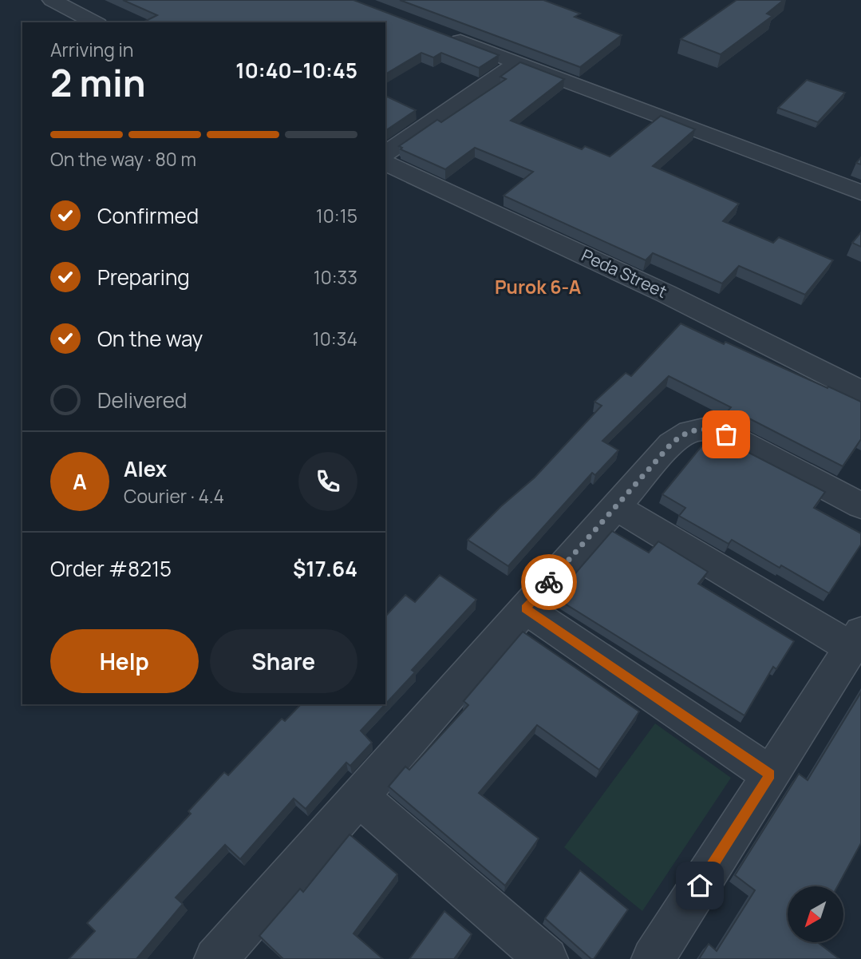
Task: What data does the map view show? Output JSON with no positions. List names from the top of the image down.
{
  "streets": {
    "street": ["Peda Street"]
  },
  "districts": ["Purok 6-A"],
  "north": "bottom left",
  "page": {
    "heading": ["2 min", "Arriving in", "10:40–10:45"],
    "panel": [
      "Alex",
      "Courier · 4.4",
      "Order #8215",
      "$17.64"
    ],
    "bar": "On the way · 80 m",
    "list": [
      ["Confirmed", "10:15"],
      ["Preparing", "10:33"],
      ["On the way", "10:34"],
      "Delivered"
    ],
    "round": "A",
    "buttons": ["Help", "Share"]
  }
}
